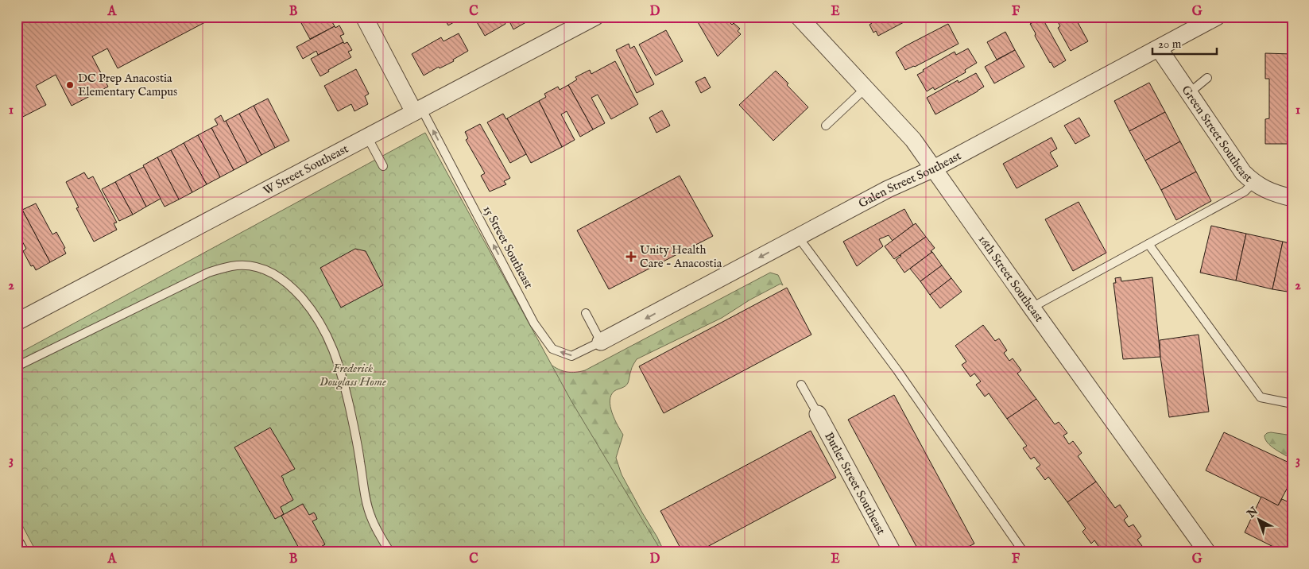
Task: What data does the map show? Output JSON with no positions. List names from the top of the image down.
{
  "streets": {
    "street": [
      "Green Street Southeast",
      "W Street Southeast",
      "Galen Street Southeast",
      "16th Street Southeast",
      "Butler Street Southeast"
    ],
    "lane": ["15 Street Southeast"]
  },
  "crossings": [
    ["Green Street Southeast", "Galen Street Southeast"],
    ["W Street Southeast", "15 Street Southeast"],
    ["Galen Street Southeast", "15 Street Southeast"],
    ["Galen Street Southeast", "16th Street Southeast"]
  ],
  "one_way": ["15 Street Southeast"],
  "parks": ["Frederick Douglass Home"],
  "places": {
    "other": ["DC Prep Anacostia Elementary Campus"],
    "health": ["Unity Health Care - Anacostia"]
  },
  "scale_bar": "20 m",
  "north": "top left",
  "grid": {
    "columns": [
      "A",
      "B",
      "C",
      "D",
      "E",
      "F",
      "G"
    ],
    "rows": ["1", "2", "3"]
  }
}
